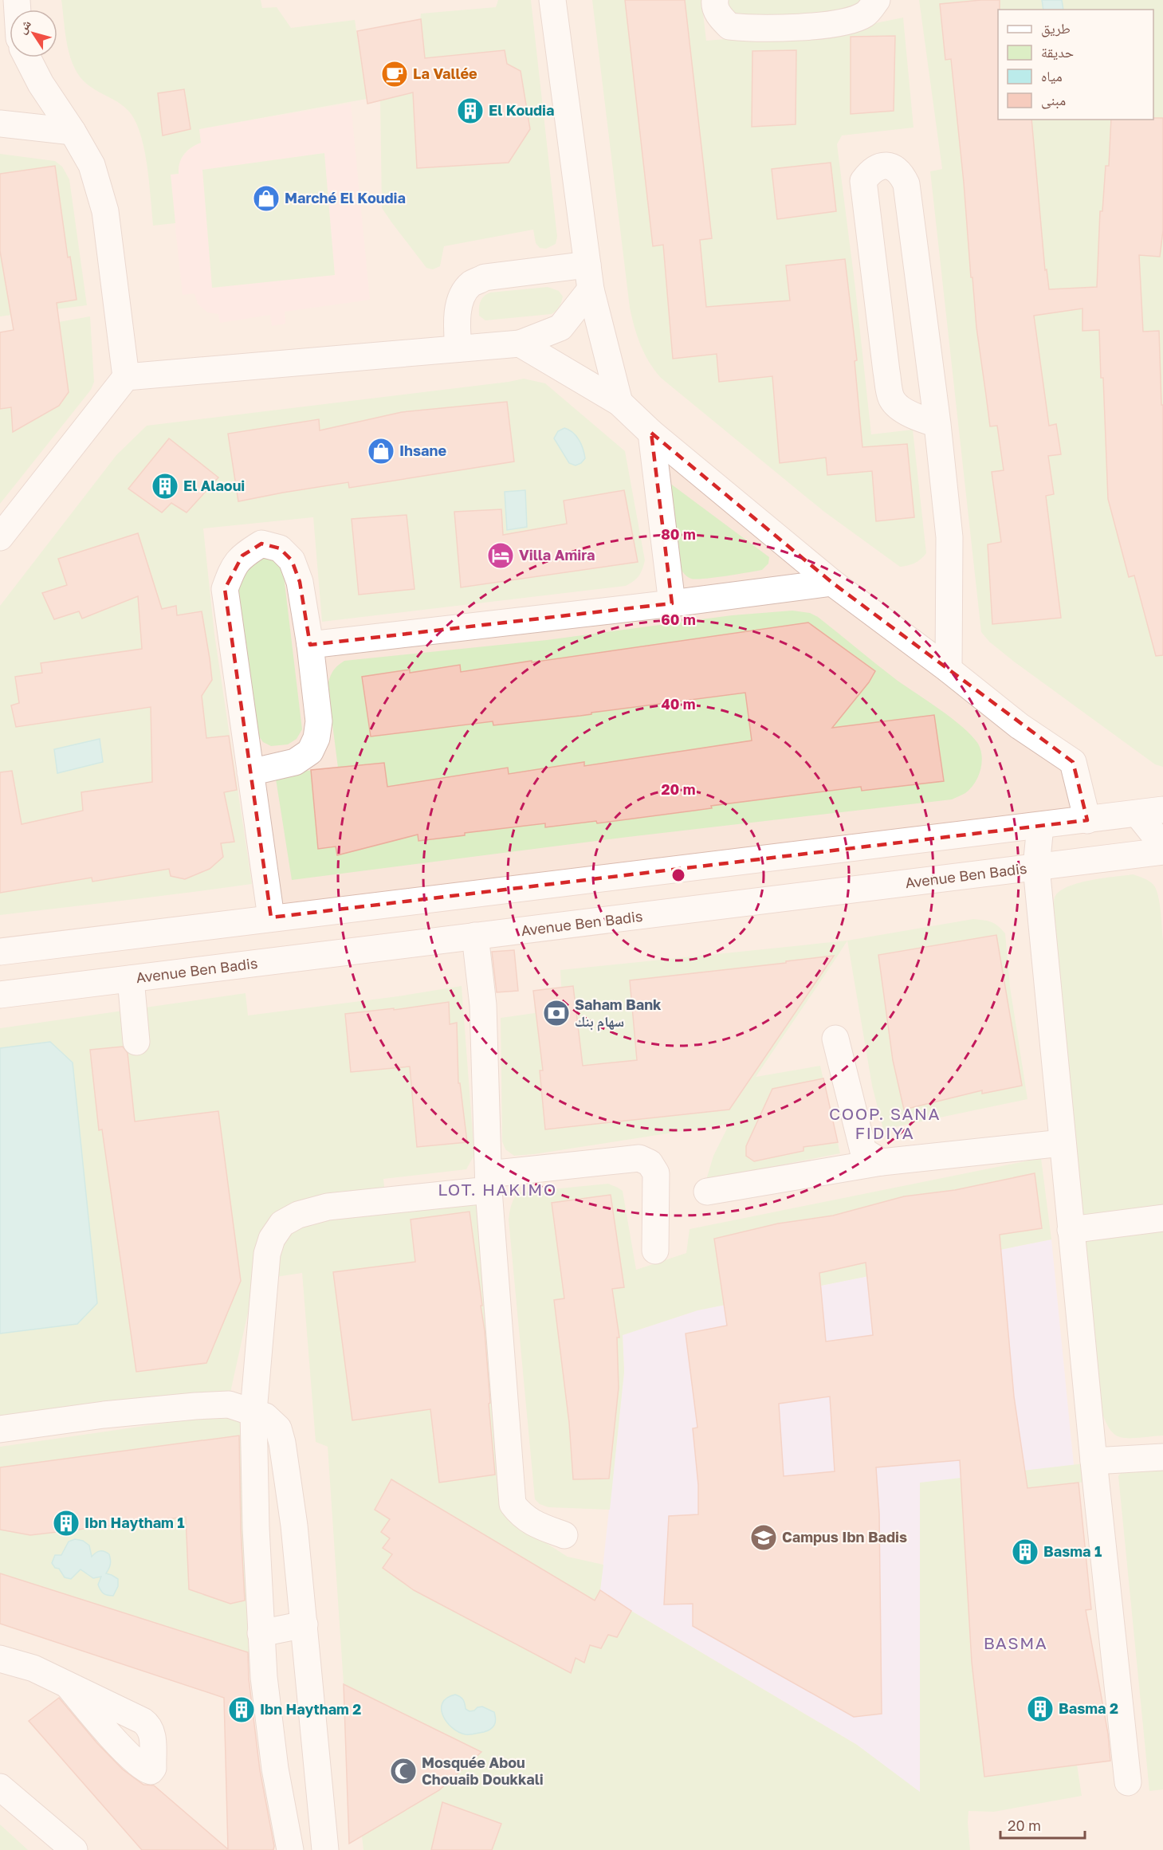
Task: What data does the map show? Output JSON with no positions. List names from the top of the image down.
{
  "streets": {
    "street": ["Avenue Ben Badis"]
  },
  "districts": ["COOP. SANA FIDIYA", "LOT. HAKIMO", "BASMA"],
  "places": {
    "cafe": ["La Vallée"],
    "building": [
      "El Koudia",
      "El Alaoui",
      "Ibn Haytham 1",
      "Basma 1",
      "Basma 2",
      "Ibn Haytham 2"
    ],
    "shop": ["Marché El Koudia", "Ihsane"],
    "hotel": ["Villa Amira"],
    "bank": ["Saham Bank سهام بنك"],
    "school or university": ["Campus Ibn Badis"],
    "mosque": ["Mosquée Abou Chouaib Doukkali"]
  },
  "legend": [
    "طريق",
    "حديقة",
    "مياه",
    "مبنى"
  ],
  "scale_bar": "20 m",
  "north": "top left",
  "rings": [
    "80 m",
    "60 m",
    "40 m",
    "20 m"
  ]
}
